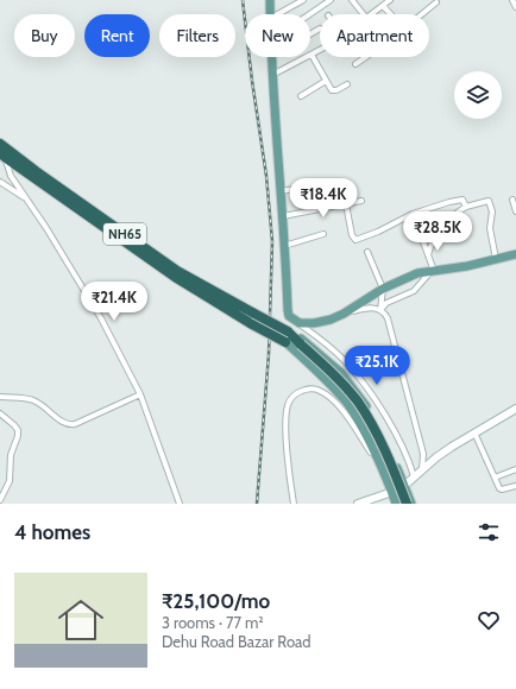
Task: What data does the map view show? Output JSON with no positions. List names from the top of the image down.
{
  "streets": {
    "highway": ["NH65"]
  },
  "page": {
    "chip": [
      "Buy",
      "Rent",
      "Filters",
      "New",
      "Apartment"
    ],
    "price": [
      "₹18.4K",
      "₹28.5K",
      "₹21.4K",
      "₹25.1K"
    ],
    "heading": "4 homes",
    "list": [
      {
        "name": "₹25,100/mo",
        "note": "3 rooms · 77 m² · Dehu Road Bazar Road"
      }
    ]
  }
}
